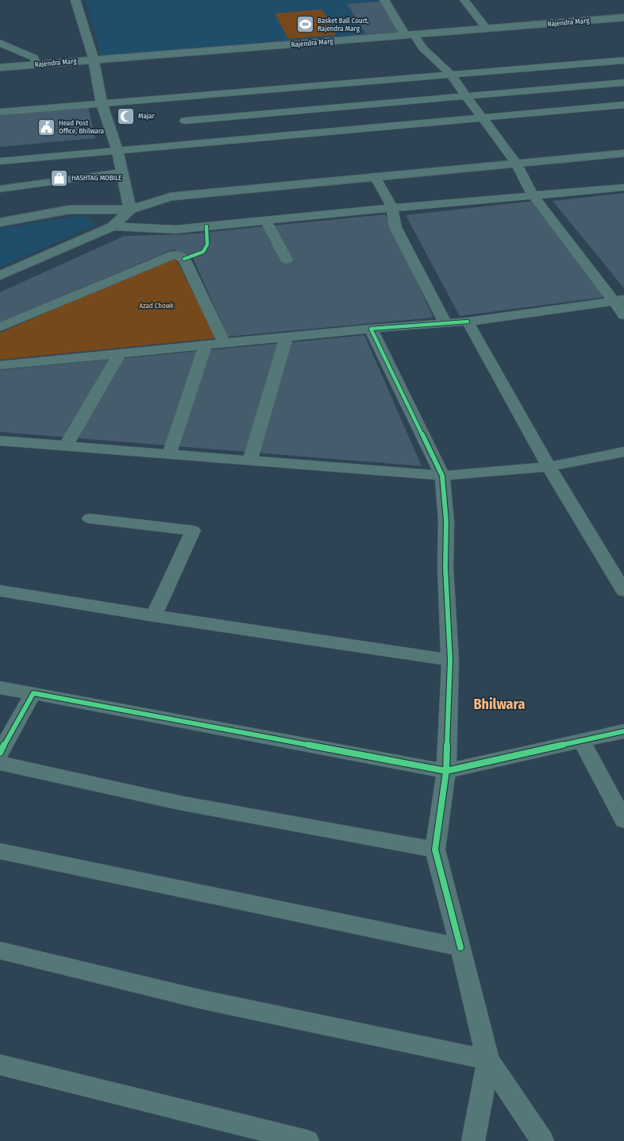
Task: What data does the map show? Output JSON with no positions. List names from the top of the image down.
{
  "streets": {
    "street": ["Rajendra Marg"]
  },
  "districts": ["Bhilwara"],
  "parks": ["Azad Chowk"],
  "places": {
    "sports": ["Basket Ball Court, Rajendra Marg"],
    "mosque": ["Majar"],
    "public building": ["Head Post Office, Bhilwara"],
    "shop": ["HASHTAG MOBILE"]
  }
}
